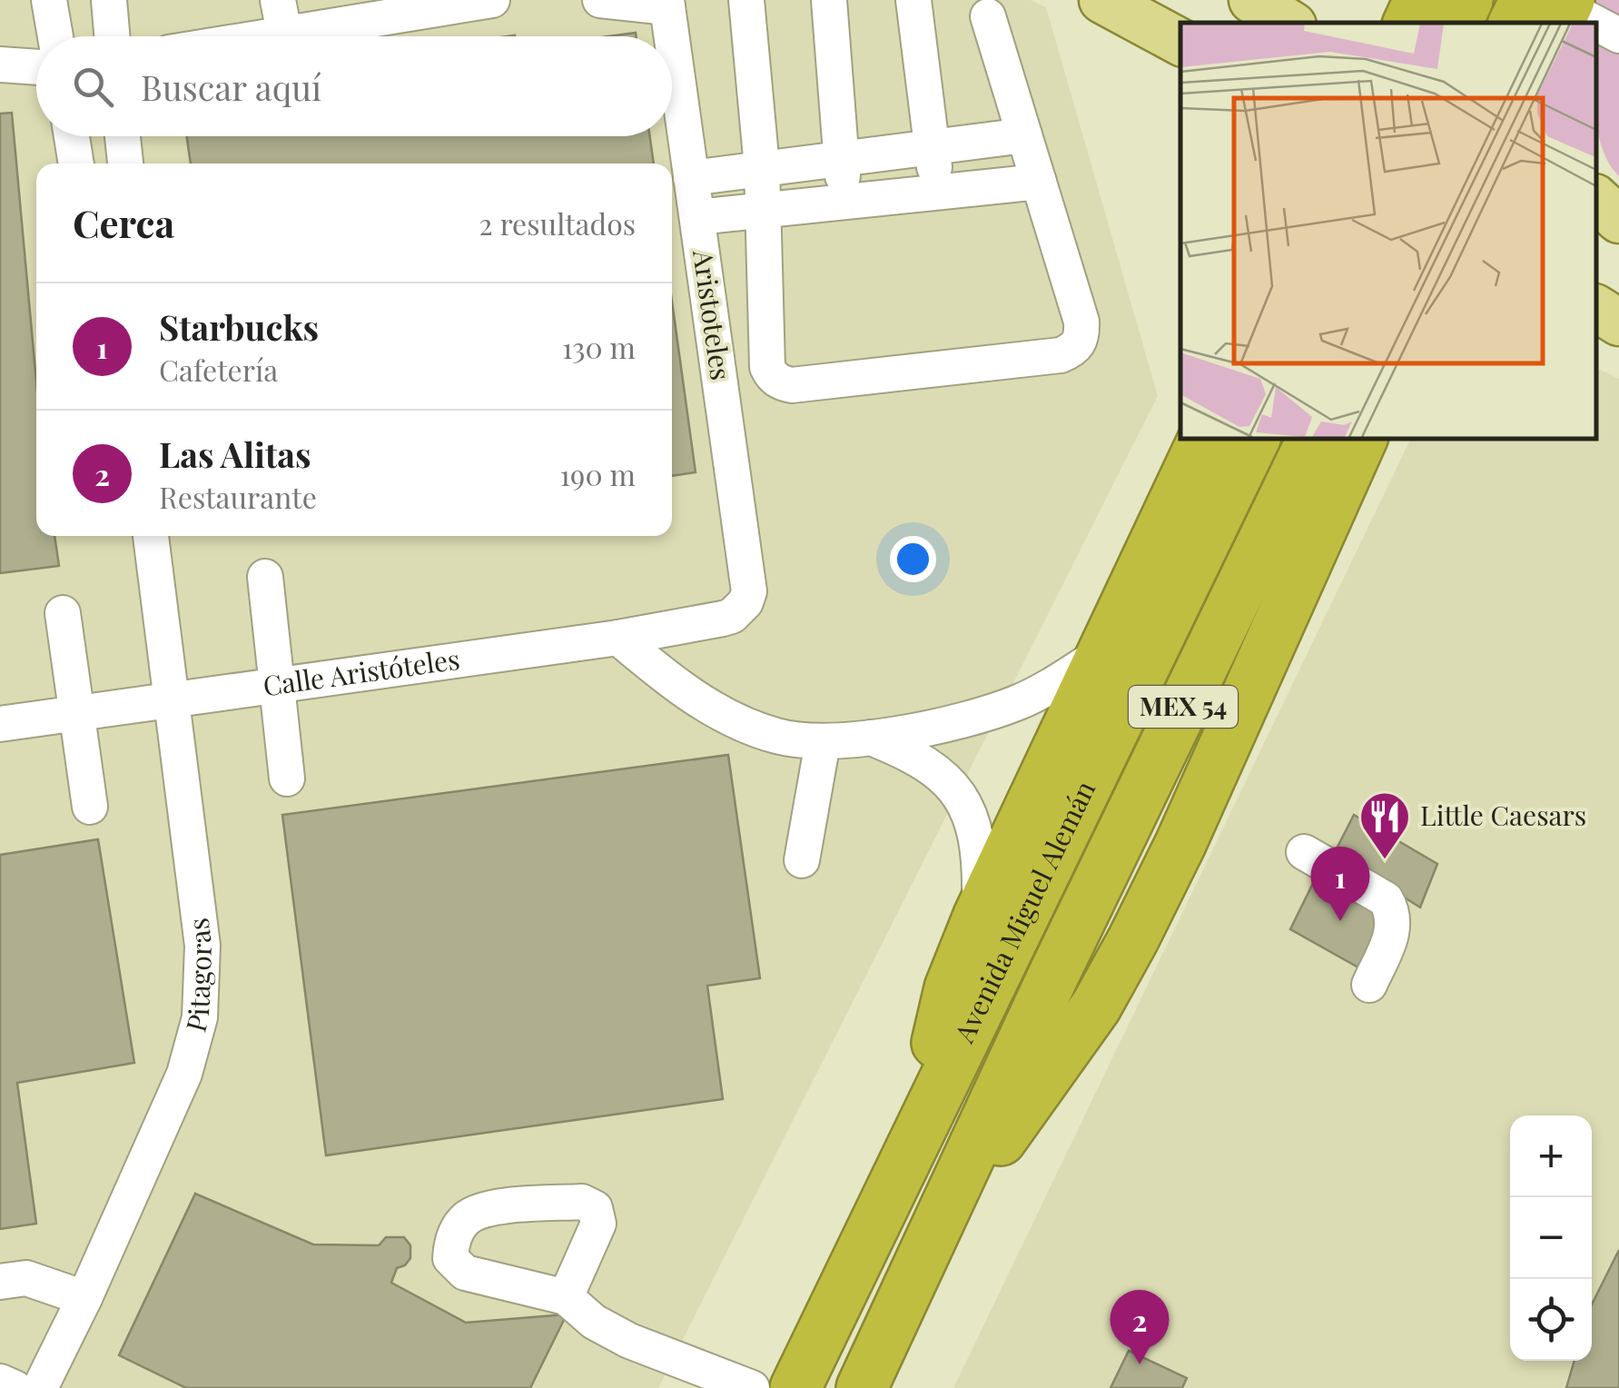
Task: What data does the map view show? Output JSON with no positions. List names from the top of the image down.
{
  "streets": {
    "highway": ["MEX 54", "Avenida Miguel Alemán"],
    "lane": ["Aristoteles", "Calle Aristóteles", "Pitagoras"]
  },
  "crossings": [
    ["Aristoteles", "Calle Aristóteles"],
    ["Calle Aristóteles", "Pitagoras"]
  ],
  "places": {
    "restaurant": ["Little Caesars"]
  },
  "page": {
    "search": "Buscar aquí",
    "heading": ["Cerca", "2 resultados"],
    "list": [
      {
        "mark": "1",
        "name": "Starbucks",
        "note": "Cafetería",
        "value": "130 m"
      },
      {
        "mark": "2",
        "name": "Las Alitas",
        "note": "Restaurante",
        "value": "190 m"
      }
    ],
    "pins": ["1", "2"],
    "map_buttons": ["+", "−"]
  }
}
